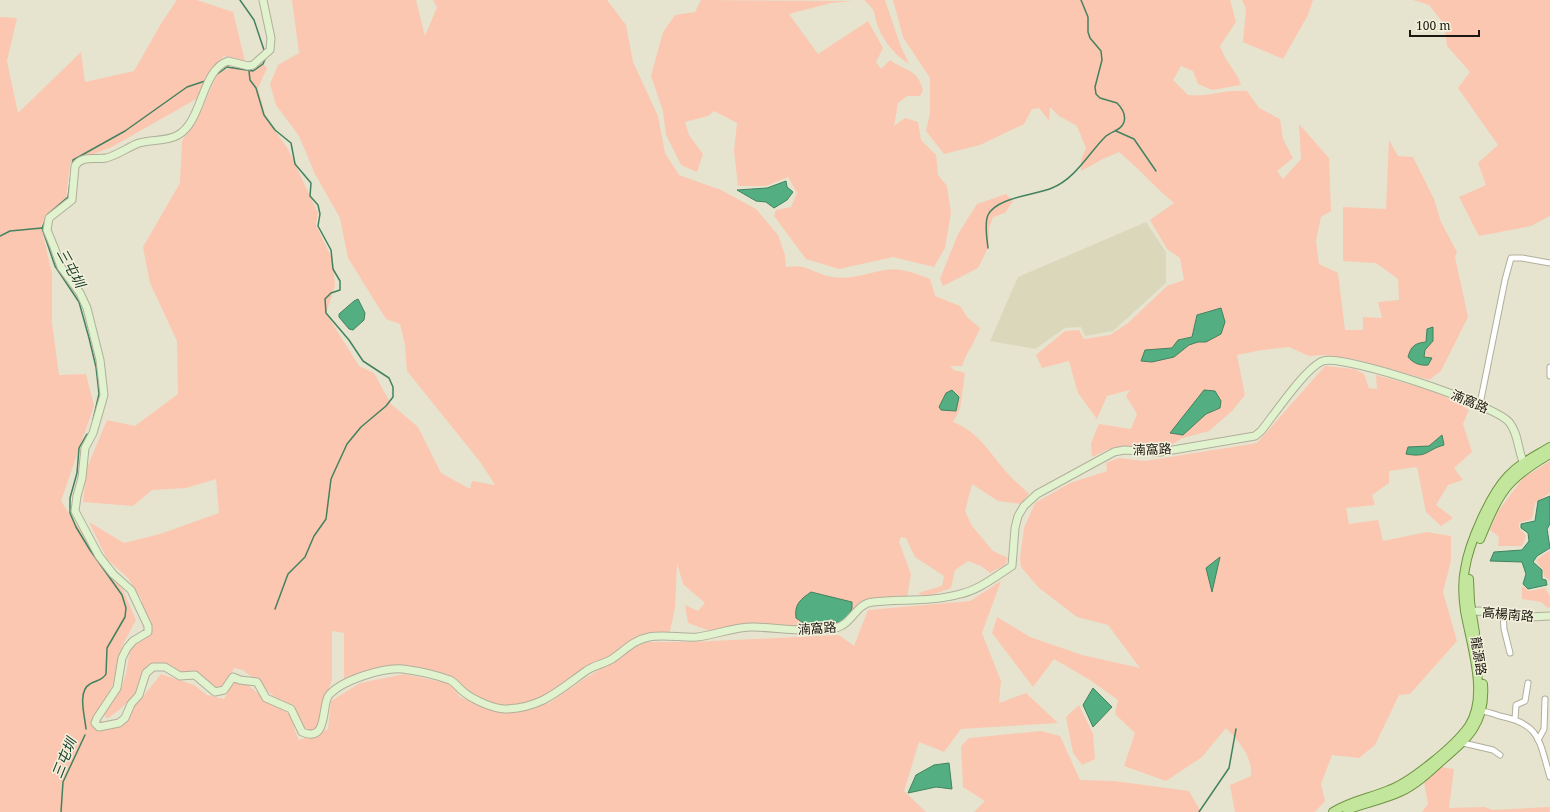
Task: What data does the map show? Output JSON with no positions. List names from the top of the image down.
{
  "streets": {
    "street": ["湳窩路", "高楊南路"]
  },
  "water": ["三屯圳"],
  "scale_bar": "100 m"
}
